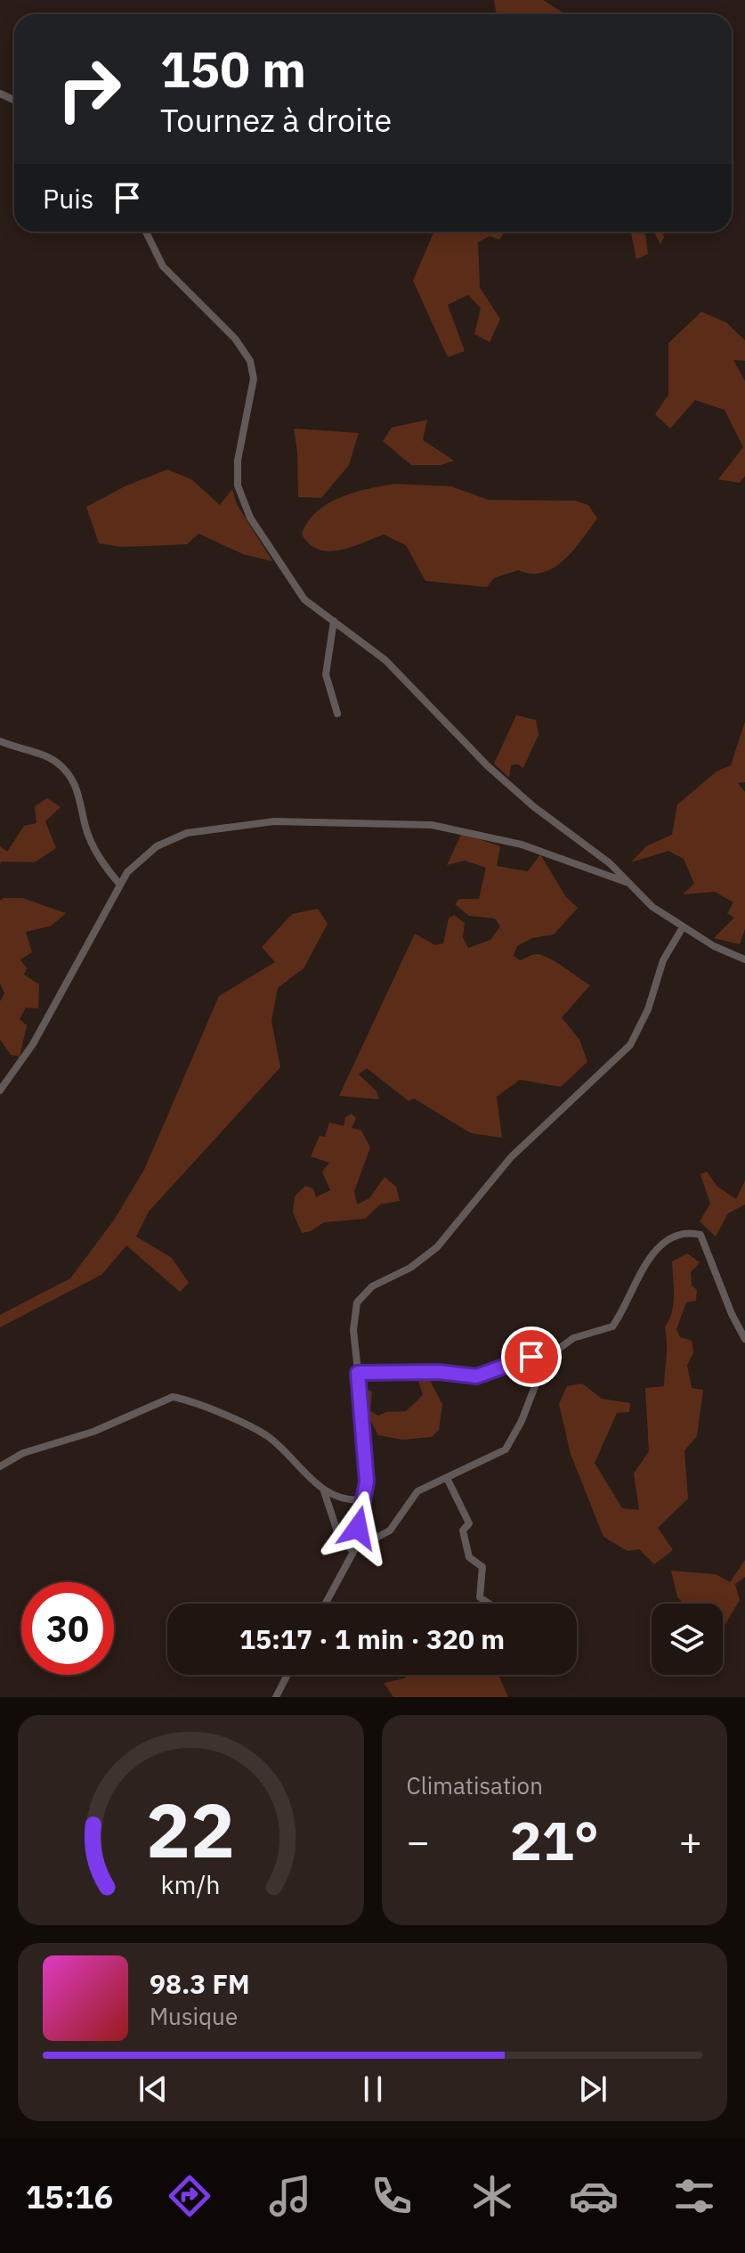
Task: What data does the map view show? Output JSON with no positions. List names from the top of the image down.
{
  "page": {
    "turn": ["150 m", "Tournez à droite"],
    "then": "Puis",
    "limit": "30",
    "trip": "15:17 · 1 min · 320 m",
    "tile": "Climatisation",
    "heat": ["−", "21°", "+"],
    "song": ["98.3 FM", "Musique"],
    "tabs": "15:16",
    "gauge": ["22", "km/h"]
  }
}
